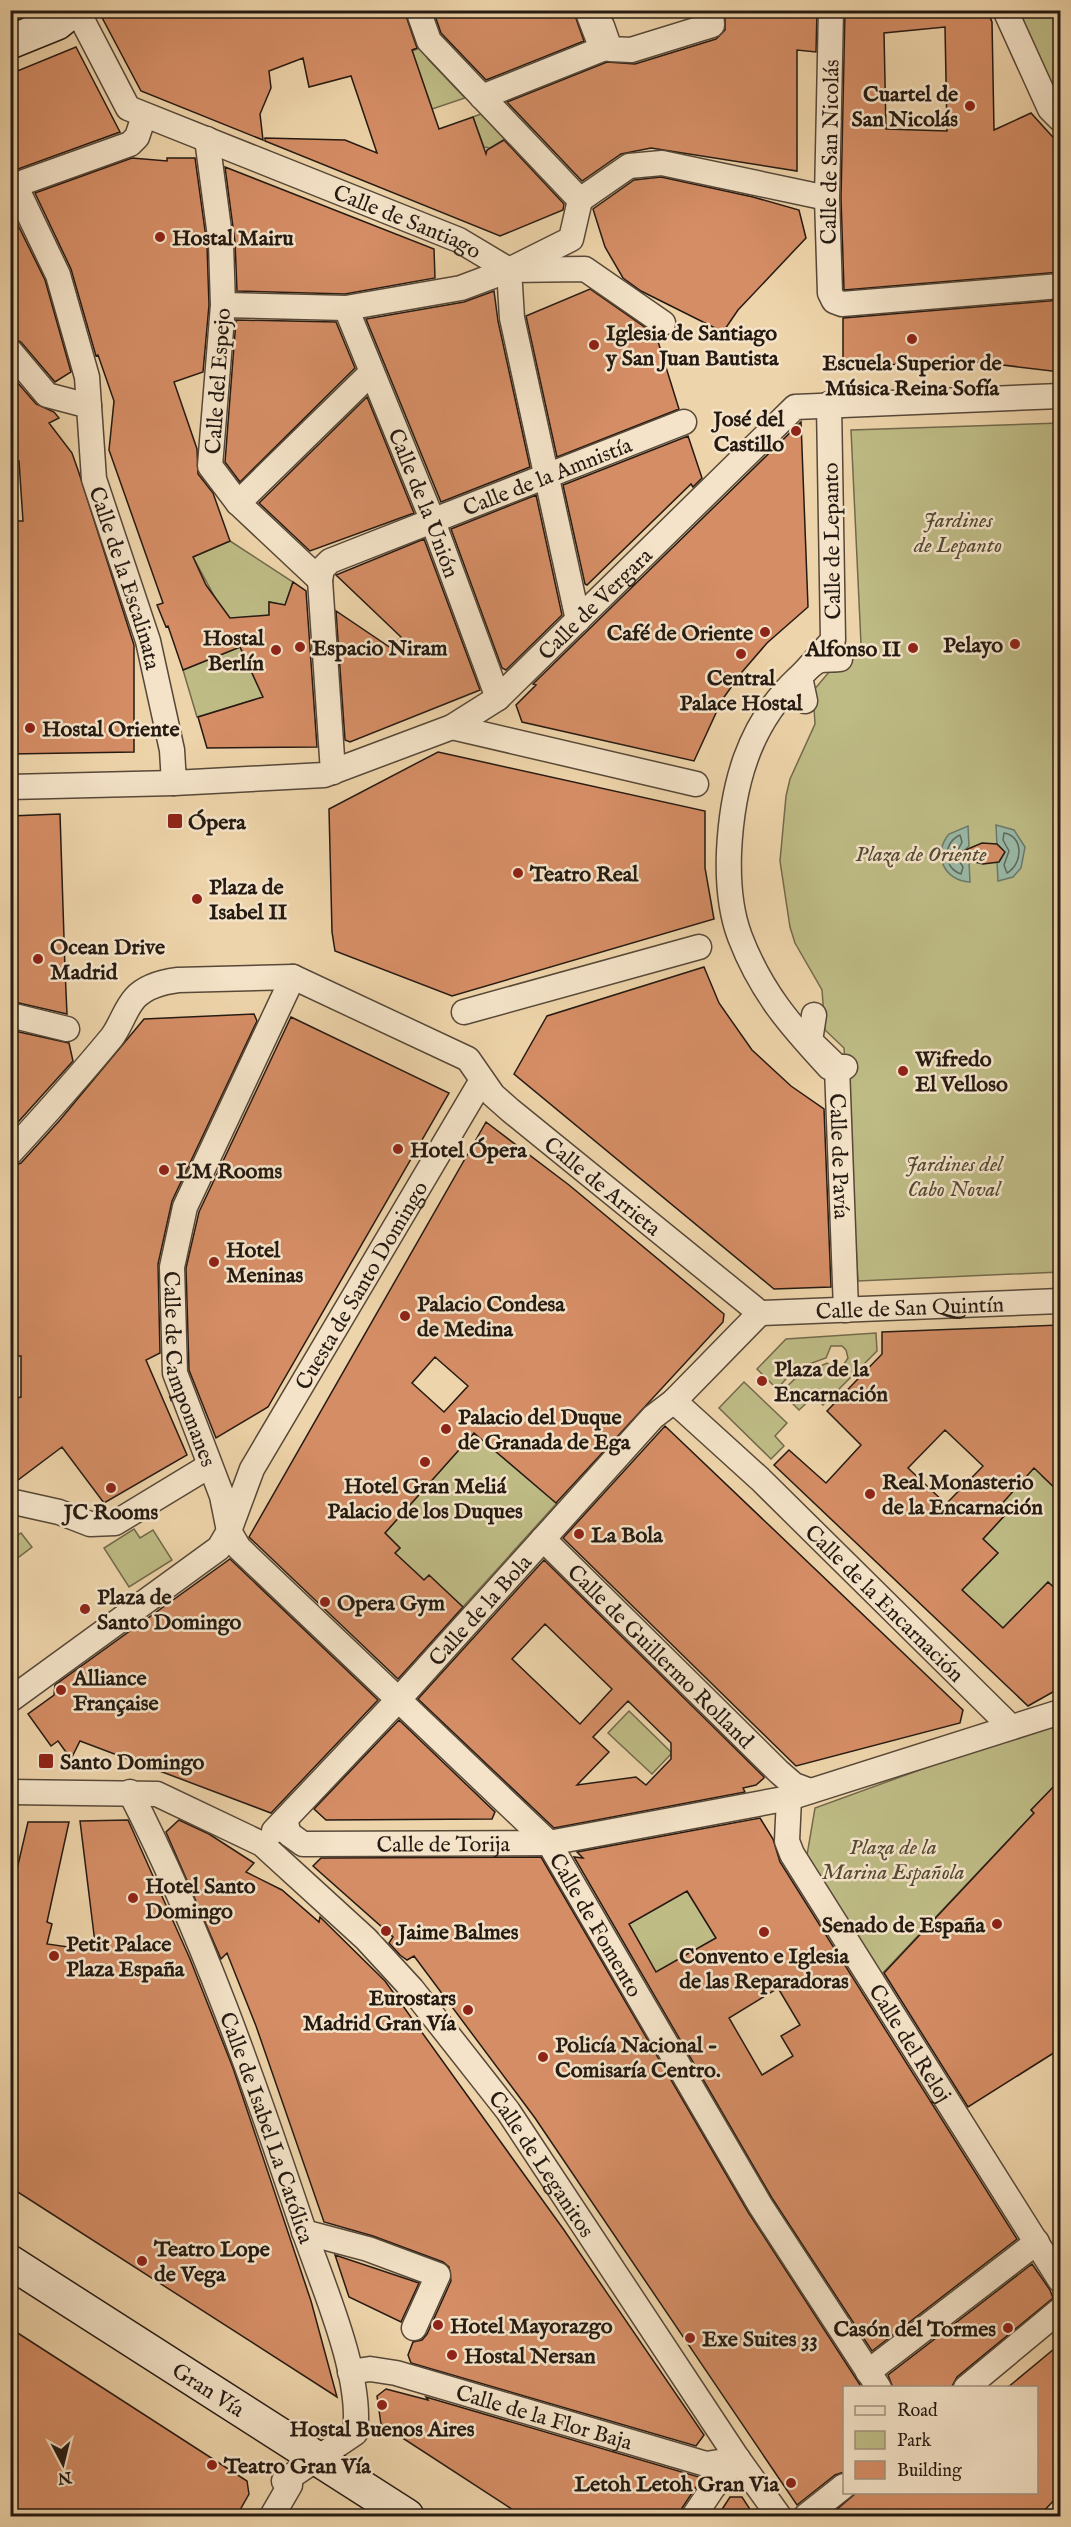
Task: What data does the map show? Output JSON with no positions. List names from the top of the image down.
{
  "streets": {
    "street": [
      "Calle de San Nicolás",
      "Calle de Santiago",
      "Calle del Espejo",
      "Calle de la Amnistía",
      "Calle de la Unión",
      "Calle de Lepanto",
      "Calle de la Escalinata",
      "Calle de Vergara",
      "Calle de Pavía",
      "Calle de Arrieta",
      "Cuesta de Santo Domingo",
      "Calle de San Quintín",
      "Calle de Campomanes",
      "Calle de la Encarnación",
      "Calle de la Bola",
      "Calle de Guillermo Rolland",
      "Calle de Torija",
      "Calle de Fomento",
      "Calle del Reloj",
      "Calle de Isabel La Católica",
      "Calle de Leganitos",
      "Gran Vía",
      "Calle de la Flor Baja"
    ]
  },
  "crossings": [
    ["Calle de Santiago", "Calle del Espejo"],
    ["Calle del Espejo", "Calle de la Amnistía"],
    ["Calle de la Amnistía", "Calle de la Unión"],
    ["Calle de la Unión", "Calle de Vergara"],
    ["Calle de Lepanto", "Calle de Vergara"],
    ["Calle de Pavía", "Calle de San Quintín"],
    ["Calle de Arrieta", "Cuesta de Santo Domingo"],
    ["Calle de Arrieta", "Calle de San Quintín"],
    ["Calle de Arrieta", "Calle de Campomanes"],
    ["Cuesta de Santo Domingo", "Calle de Campomanes"],
    ["Cuesta de Santo Domingo", "Calle de Fomento"],
    ["Calle de Campomanes", "Calle de Fomento"],
    ["Calle de la Encarnación", "Calle de la Bola"],
    ["Calle de la Bola", "Calle de Guillermo Rolland"],
    ["Calle de la Bola", "Calle de Fomento"],
    ["Calle de la Bola", "Calle de Leganitos"],
    ["Calle de Guillermo Rolland", "Calle de Torija"],
    ["Calle de Guillermo Rolland", "Calle del Reloj"],
    ["Calle de Torija", "Calle de Fomento"],
    ["Calle de Torija", "Calle del Reloj"],
    ["Calle de Isabel La Católica", "Gran Vía"],
    ["Calle de Isabel La Católica", "Calle de la Flor Baja"],
    ["Calle de Leganitos", "Calle de la Flor Baja"]
  ],
  "parks": [
    "Jardines de Lepanto",
    "Plaza de Oriente",
    "Jardines del Cabo Noval",
    "Plaza de la Marina Española"
  ],
  "places": {
    "other": [
      "Cuartel de San Nicolás",
      "Hostal Mairu",
      "Escuela Superior de Música Reina Sofía",
      "Iglesia de Santiago y San Juan Bautista",
      "José del Castillo",
      "Café de Oriente",
      "Pelayo",
      "Espacio Niram",
      "Alfonso II",
      "Hostal Berlín",
      "Central Palace Hostal",
      "Hostal Oriente",
      "Teatro Real",
      "Plaza de Isabel II",
      "Ocean Drive Madrid",
      "Wifredo El Velloso",
      "Hotel Ópera",
      "LM Rooms",
      "Hotel Meninas",
      "Palacio Condesa de Medina",
      "Plaza de la Encarnación",
      "Palacio del Duque de Granada de Ega",
      "Hotel Gran Meliá Palacio de los Duques",
      "JC Rooms",
      "Real Monasterio de la Encarnación",
      "La Bola",
      "Opera Gym",
      "Plaza de Santo Domingo",
      "Alliance Française",
      "Hotel Santo Domingo",
      "Senado de España",
      "Jaime Balmes",
      "Convento e Iglesia de las Reparadoras",
      "Petit Palace Plaza España",
      "Eurostars Madrid Gran Vía",
      "Policía Nacional - Comisaría Centro.",
      "Teatro Lope de Vega",
      "Hotel Mayorazgo",
      "Casón del Tormes",
      "Exe Suites 33",
      "Hostal Nersan",
      "Hostal Buenos Aires",
      "Teatro Gran Vía",
      "Letoh Letoh Gran Via"
    ],
    "transit": ["Ópera", "Santo Domingo"]
  },
  "legend": ["Road", "Park", "Building"],
  "north": "bottom"
}
